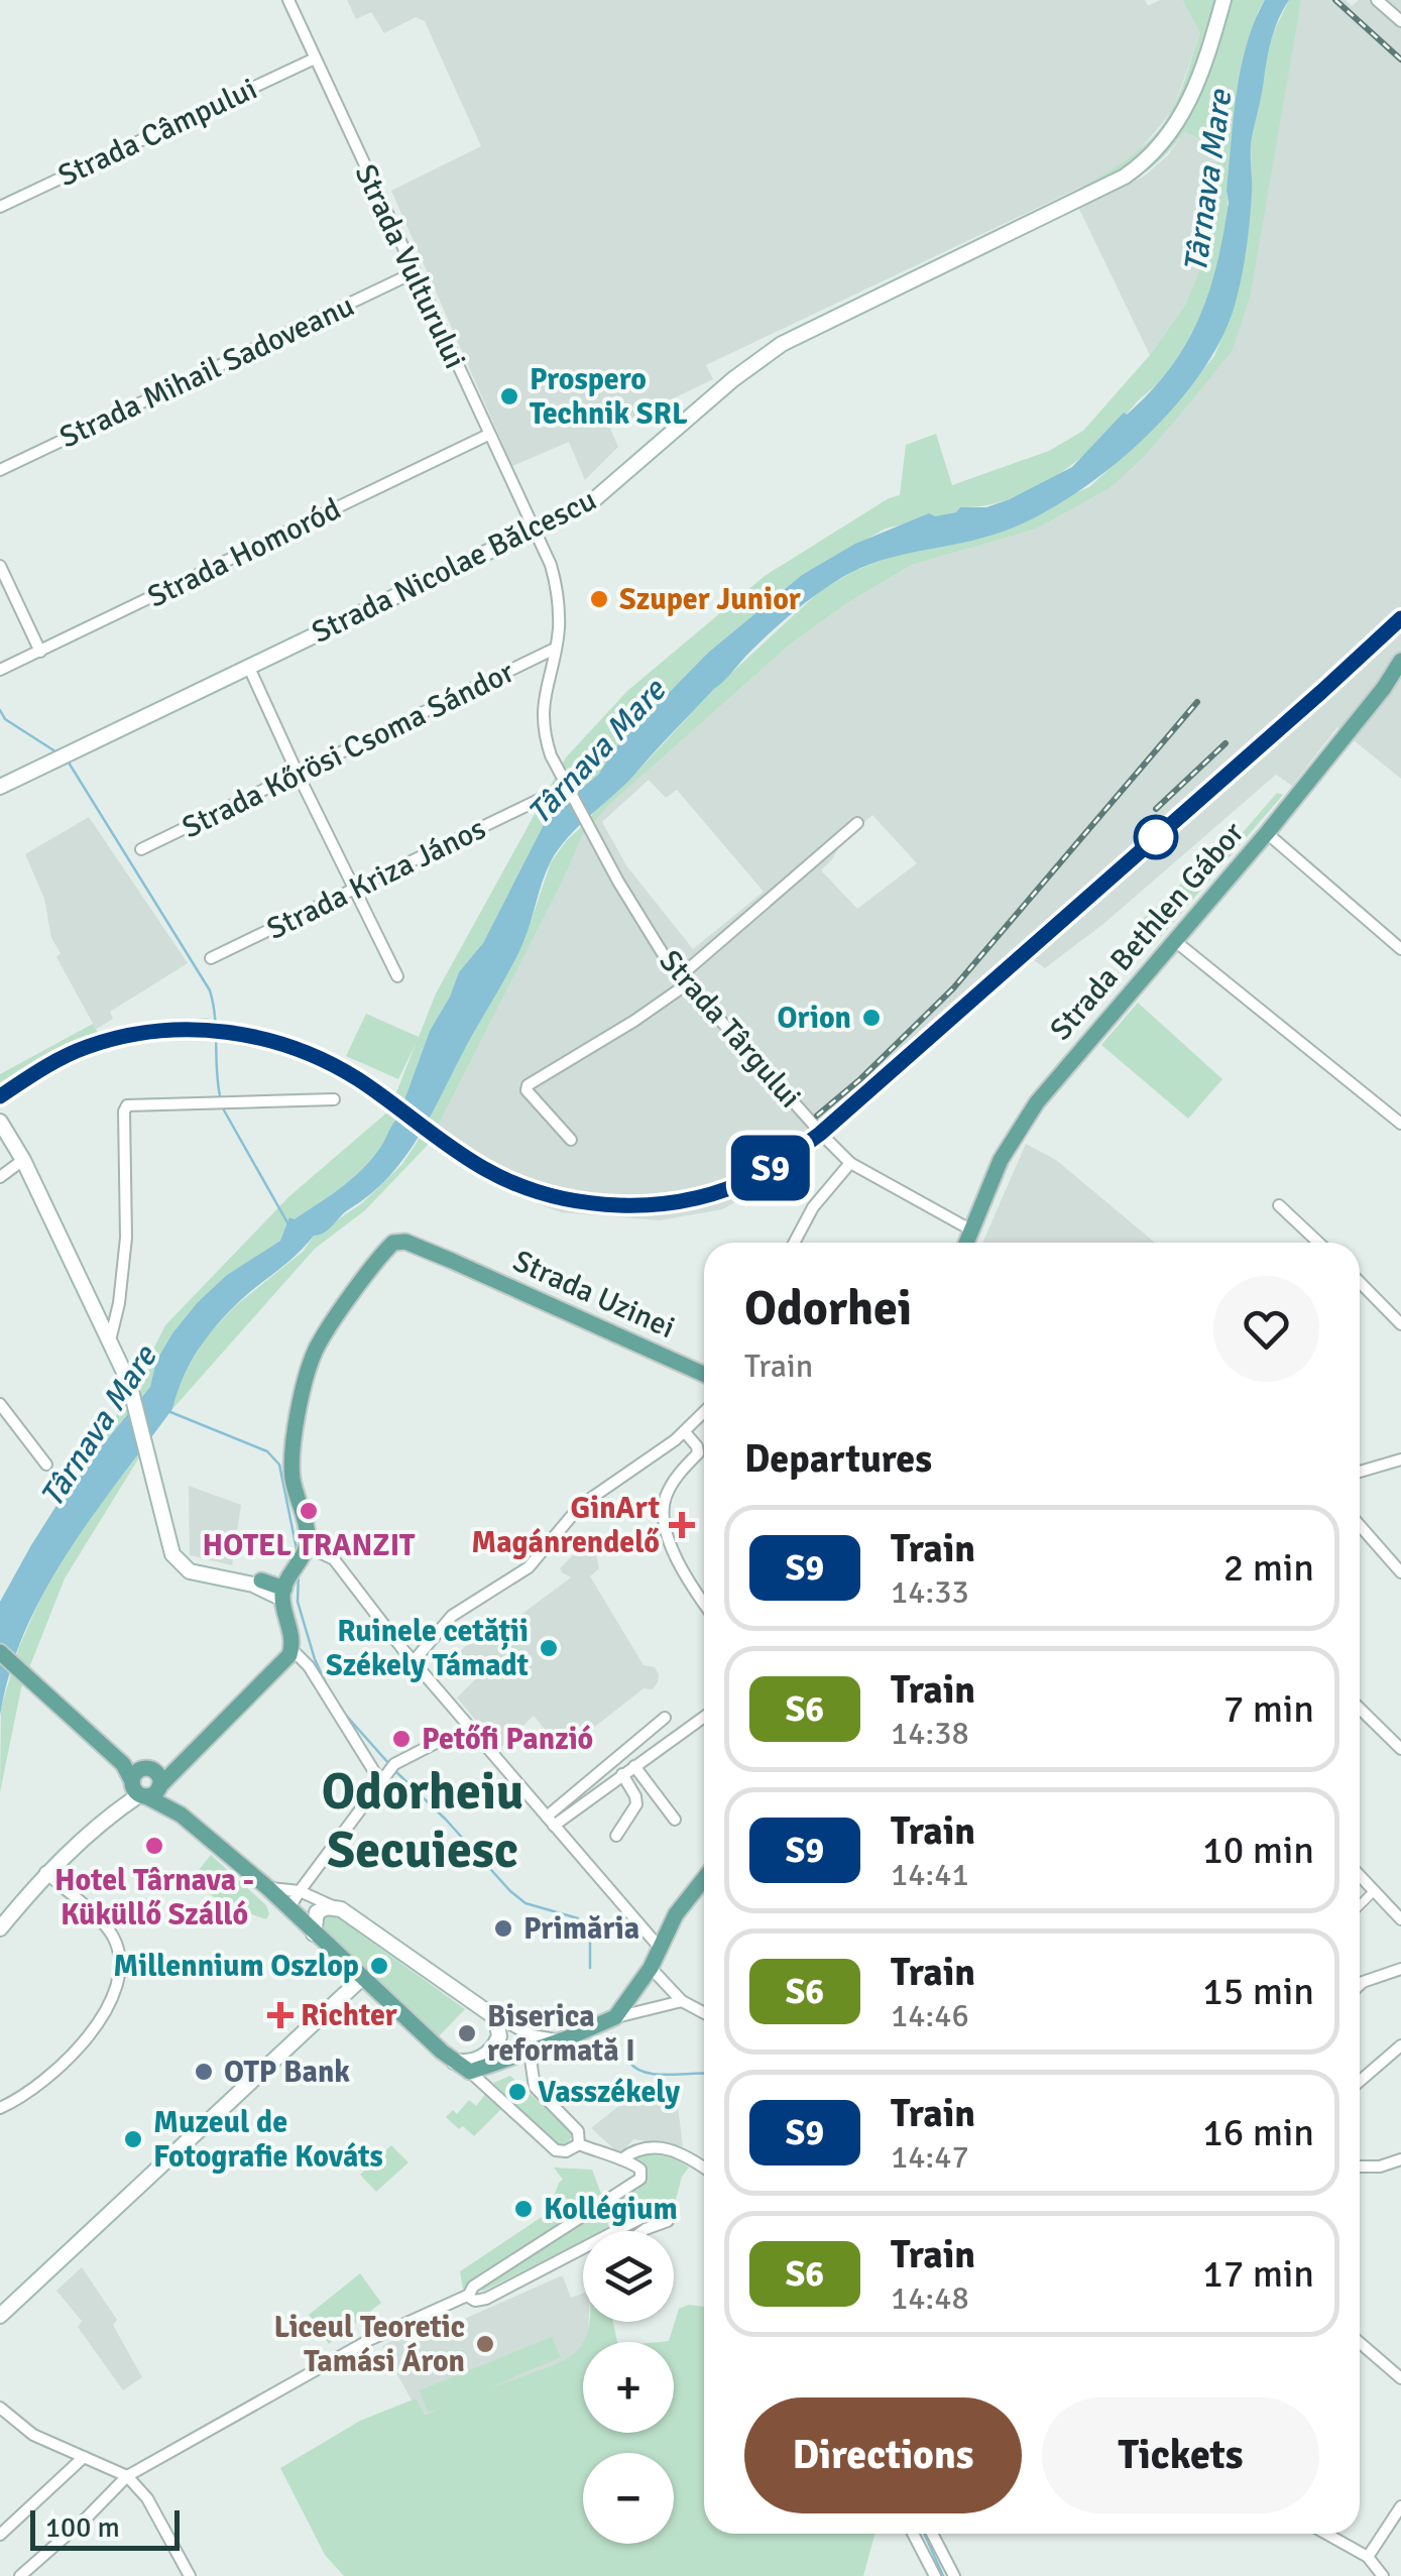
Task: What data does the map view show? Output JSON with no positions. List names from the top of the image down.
{
  "streets": {
    "main road": ["Strada Nicolae Bălcescu", "Strada Bethlen Gábor", "Strada Uzinei"],
    "street": [
      "Strada Câmpului",
      "Strada Vulturului",
      "Strada Mihail Sadoveanu",
      "Strada Homoród",
      "Strada Kőrösi Csoma Sándor",
      "Strada Kriza János",
      "Strada Târgului"
    ]
  },
  "crossings": [
    ["Strada Câmpului", "Strada Vulturului"],
    ["Strada Vulturului", "Strada Mihail Sadoveanu"],
    ["Strada Vulturului", "Strada Homoród"],
    ["Strada Vulturului", "Strada Nicolae Bălcescu"],
    ["Strada Vulturului", "Strada Târgului"],
    ["Strada Nicolae Bălcescu", "Strada Târgului"],
    ["Strada Kőrösi Csoma Sándor", "Strada Târgului"],
    ["Strada Bethlen Gábor", "Strada Târgului"]
  ],
  "districts": ["Odorheiu Secuiesc"],
  "water": ["Târnava Mare"],
  "places": {
    "other": [
      "Prospero Technik SRL",
      "Szuper Junior",
      "Orion",
      "HOTEL TRANZIT",
      "Ruinele cetății Székely Támadt",
      "Petőfi Panzió",
      "Hotel Târnava - Küküllő Szálló",
      "Primăria",
      "Millennium Oszlop",
      "Biserica reformată I",
      "OTP Bank",
      "Vasszékely",
      "Muzeul de Fotografie Kováts",
      "Kollégium",
      "Liceul Teoretic Tamási Áron"
    ],
    "health": ["GinArt Magánrendelő", "Richter"]
  },
  "scale_bar": "100 m",
  "page": {
    "on_map": "S9",
    "heading": [
      ["Odorhei", "Train"],
      "Departures"
    ],
    "list": [
      {
        "mark": "S9",
        "name": "Train",
        "note": "14:33",
        "value": "2 min"
      },
      {
        "mark": "S6",
        "name": "Train",
        "note": "14:38",
        "value": "7 min"
      },
      {
        "mark": "S9",
        "name": "Train",
        "note": "14:41",
        "value": "10 min"
      },
      {
        "mark": "S6",
        "name": "Train",
        "note": "14:46",
        "value": "15 min"
      },
      {
        "mark": "S9",
        "name": "Train",
        "note": "14:47",
        "value": "16 min"
      },
      {
        "mark": "S6",
        "name": "Train",
        "note": "14:48",
        "value": "17 min"
      }
    ],
    "map_buttons": ["+", "−"],
    "buttons": ["Directions", "Tickets"],
    "scale": "100 m"
  }
}
